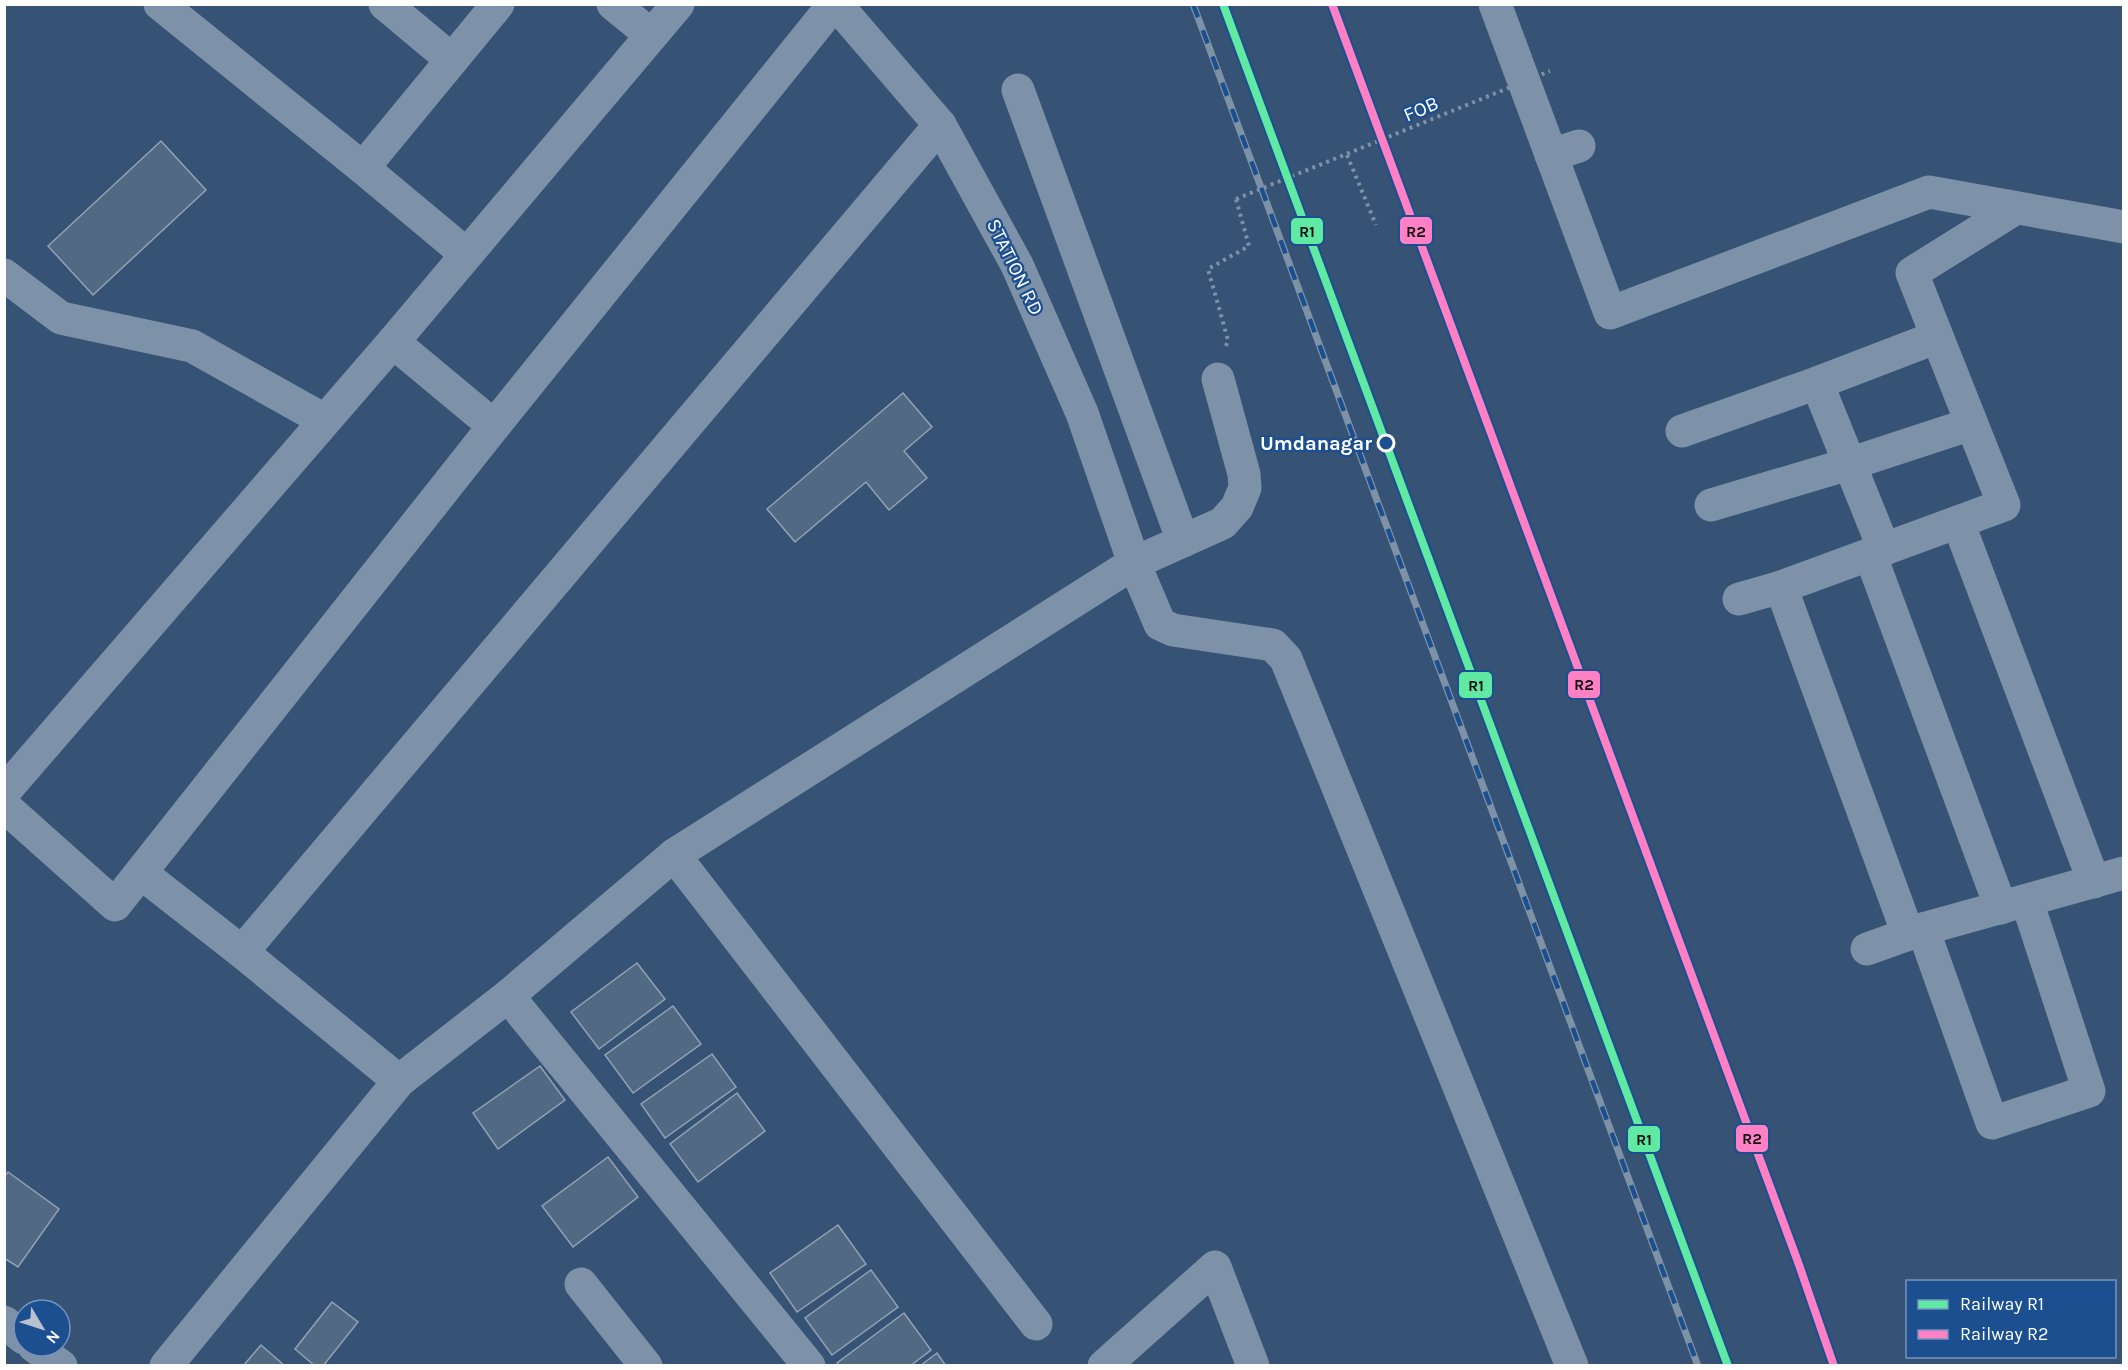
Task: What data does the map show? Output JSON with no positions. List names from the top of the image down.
{
  "streets": {
    "street": ["STATION RD"],
    "path": ["FOB"]
  },
  "places": ["Umdanagar"],
  "lines": ["rail line R1", "rail line R2"],
  "legend": ["Railway R1", "Railway R2"],
  "north": "bottom right"
}
